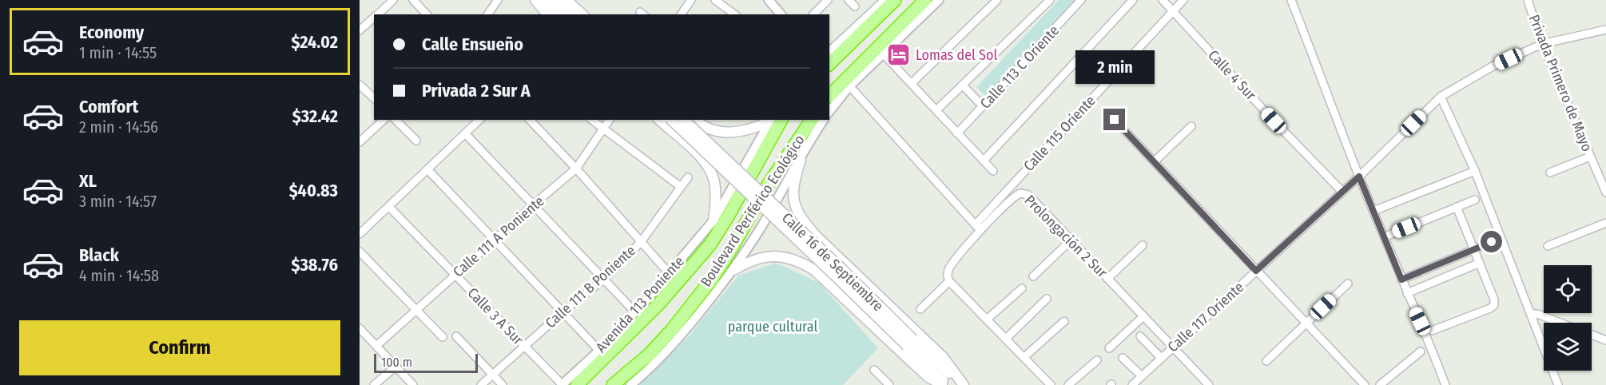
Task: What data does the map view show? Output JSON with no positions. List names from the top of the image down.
{
  "streets": {
    "highway": ["Boulevard Periférico Ecológico"],
    "main road": ["Calle 16 de Septiembre"],
    "street": [
      "Calle 113 C Oriente",
      "Calle 4 Sur",
      "Privada Primero de Mayo",
      "Calle 115 Oriente",
      "Calle 111 A Poniente",
      "Prolongación 2 Sur",
      "Calle 111 B Poniente",
      "Avenida 113 Poniente",
      "Calle 3 A Sur",
      "Calle 117 Oriente"
    ]
  },
  "crossings": [
    ["Calle 4 Sur", "Calle 115 Oriente"],
    ["Calle 4 Sur", "Calle 117 Oriente"],
    ["Privada Primero de Mayo", "Calle 117 Oriente"],
    ["Calle 115 Oriente", "Prolongación 2 Sur"],
    ["Boulevard Periférico Ecológico", "Avenida 113 Poniente"],
    ["Calle 111 A Poniente", "Calle 3 A Sur"],
    ["Prolongación 2 Sur", "Calle 117 Oriente"],
    ["Calle 111 B Poniente", "Calle 3 A Sur"],
    ["Avenida 113 Poniente", "Calle 3 A Sur"]
  ],
  "parks": ["parque cultural"],
  "places": {
    "hotel": ["Lomas del Sol"]
  },
  "scale_bar": "100 m",
  "page": {
    "list": [
      {
        "name": "Economy",
        "note": "1 min · 14:55",
        "value": "$24.02"
      },
      {
        "name": "Comfort",
        "note": "2 min · 14:56",
        "value": "$32.42"
      },
      {
        "name": "XL",
        "note": "3 min · 14:57",
        "value": "$40.83"
      },
      {
        "name": "Black",
        "note": "4 min · 14:58",
        "value": "$38.76"
      }
    ],
    "banner": ["Calle Ensueño", "Privada 2 Sur A"],
    "bubble": "2 min",
    "buttons": "Confirm",
    "scale": "100 m"
  }
}
